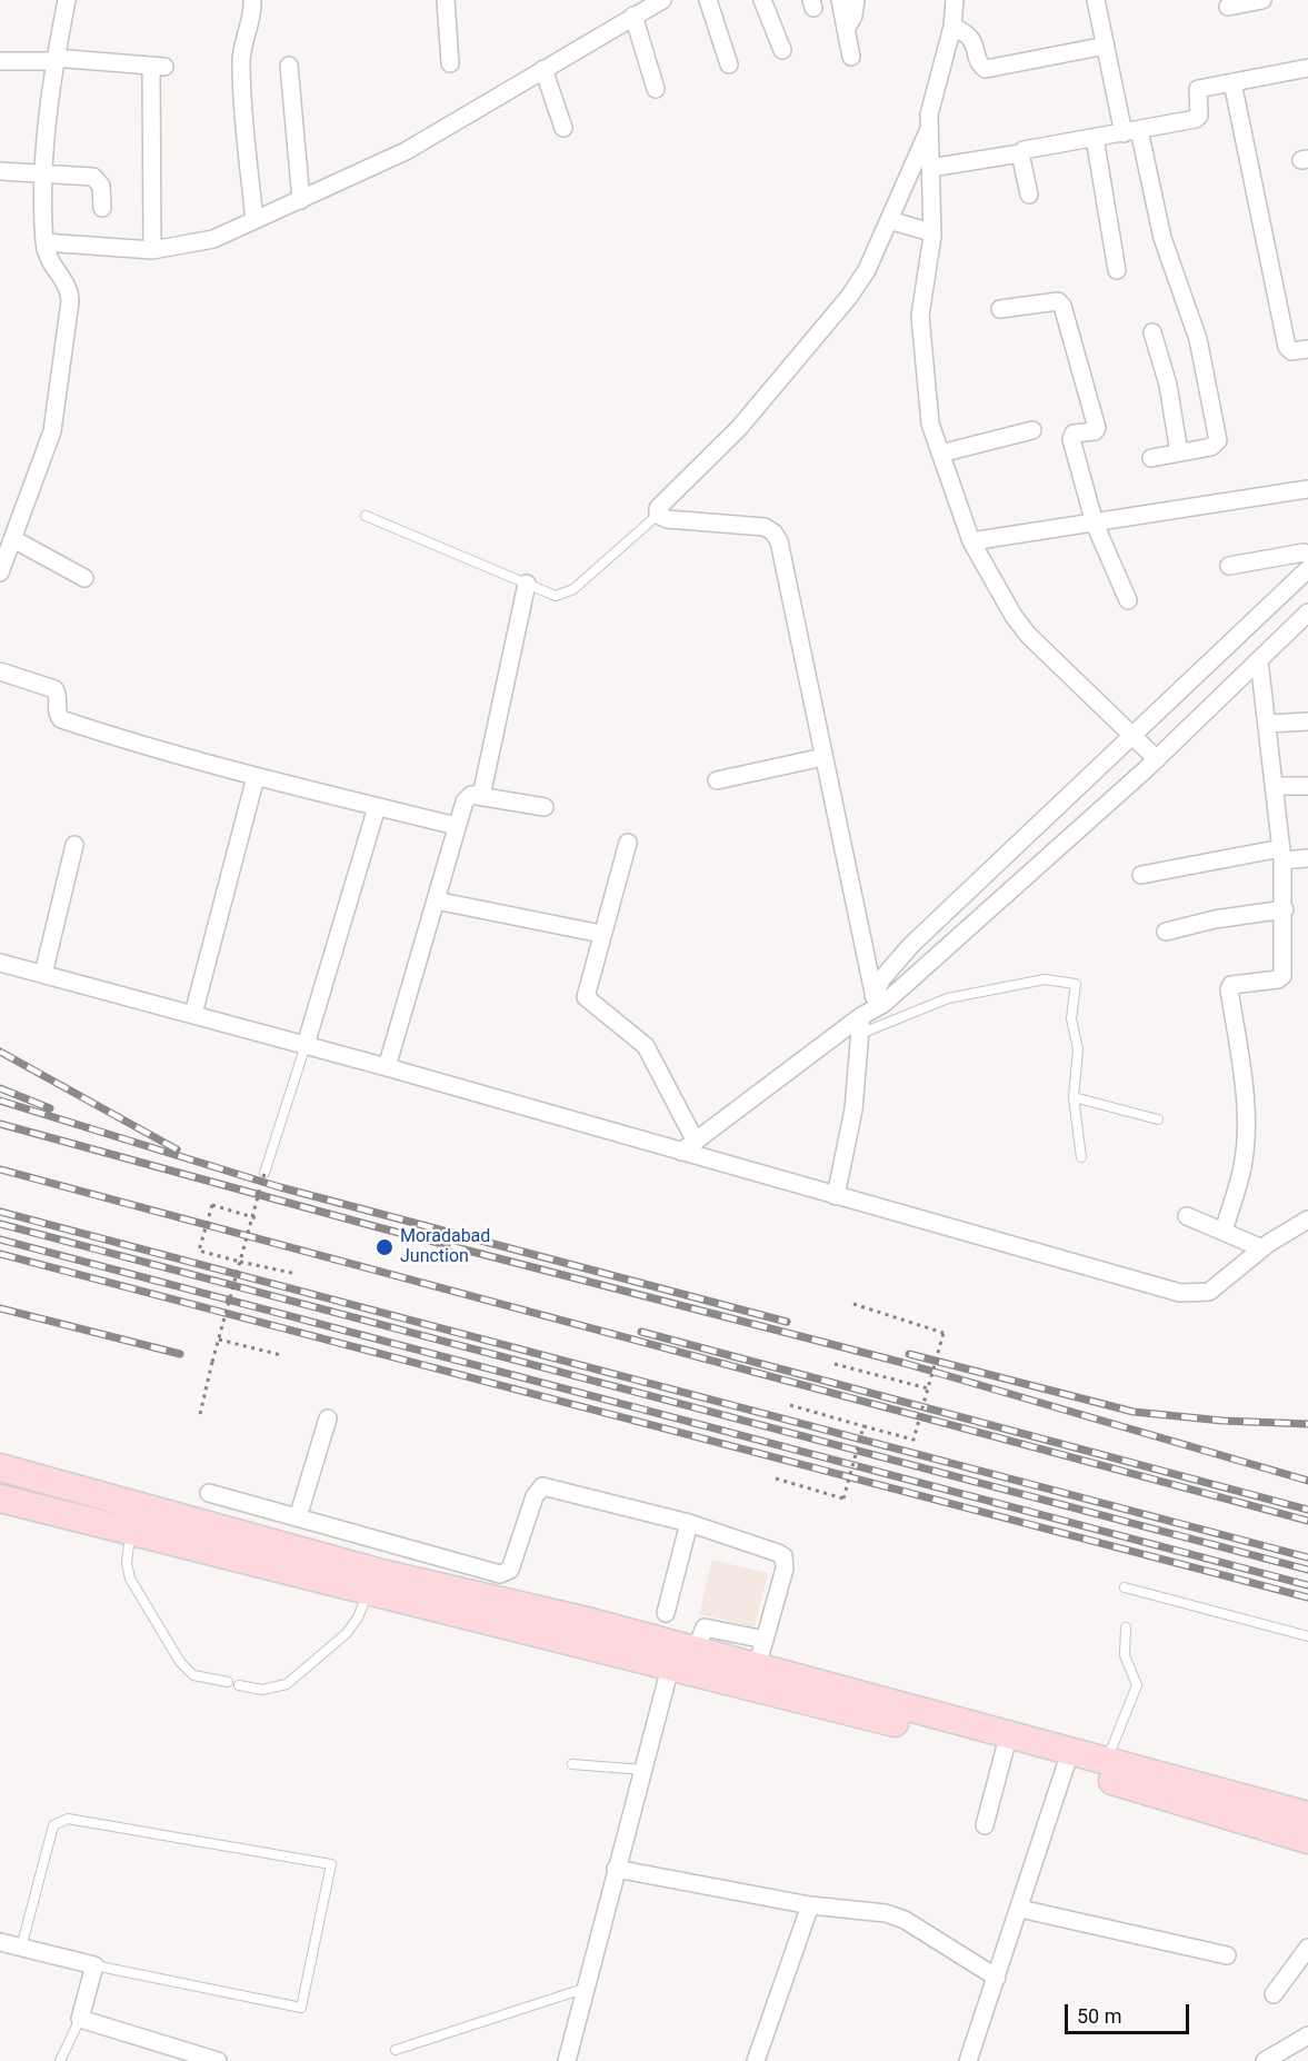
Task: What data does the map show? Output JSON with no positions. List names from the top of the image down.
{
  "places": ["Moradabad Junction"],
  "scale_bar": "50 m"
}
